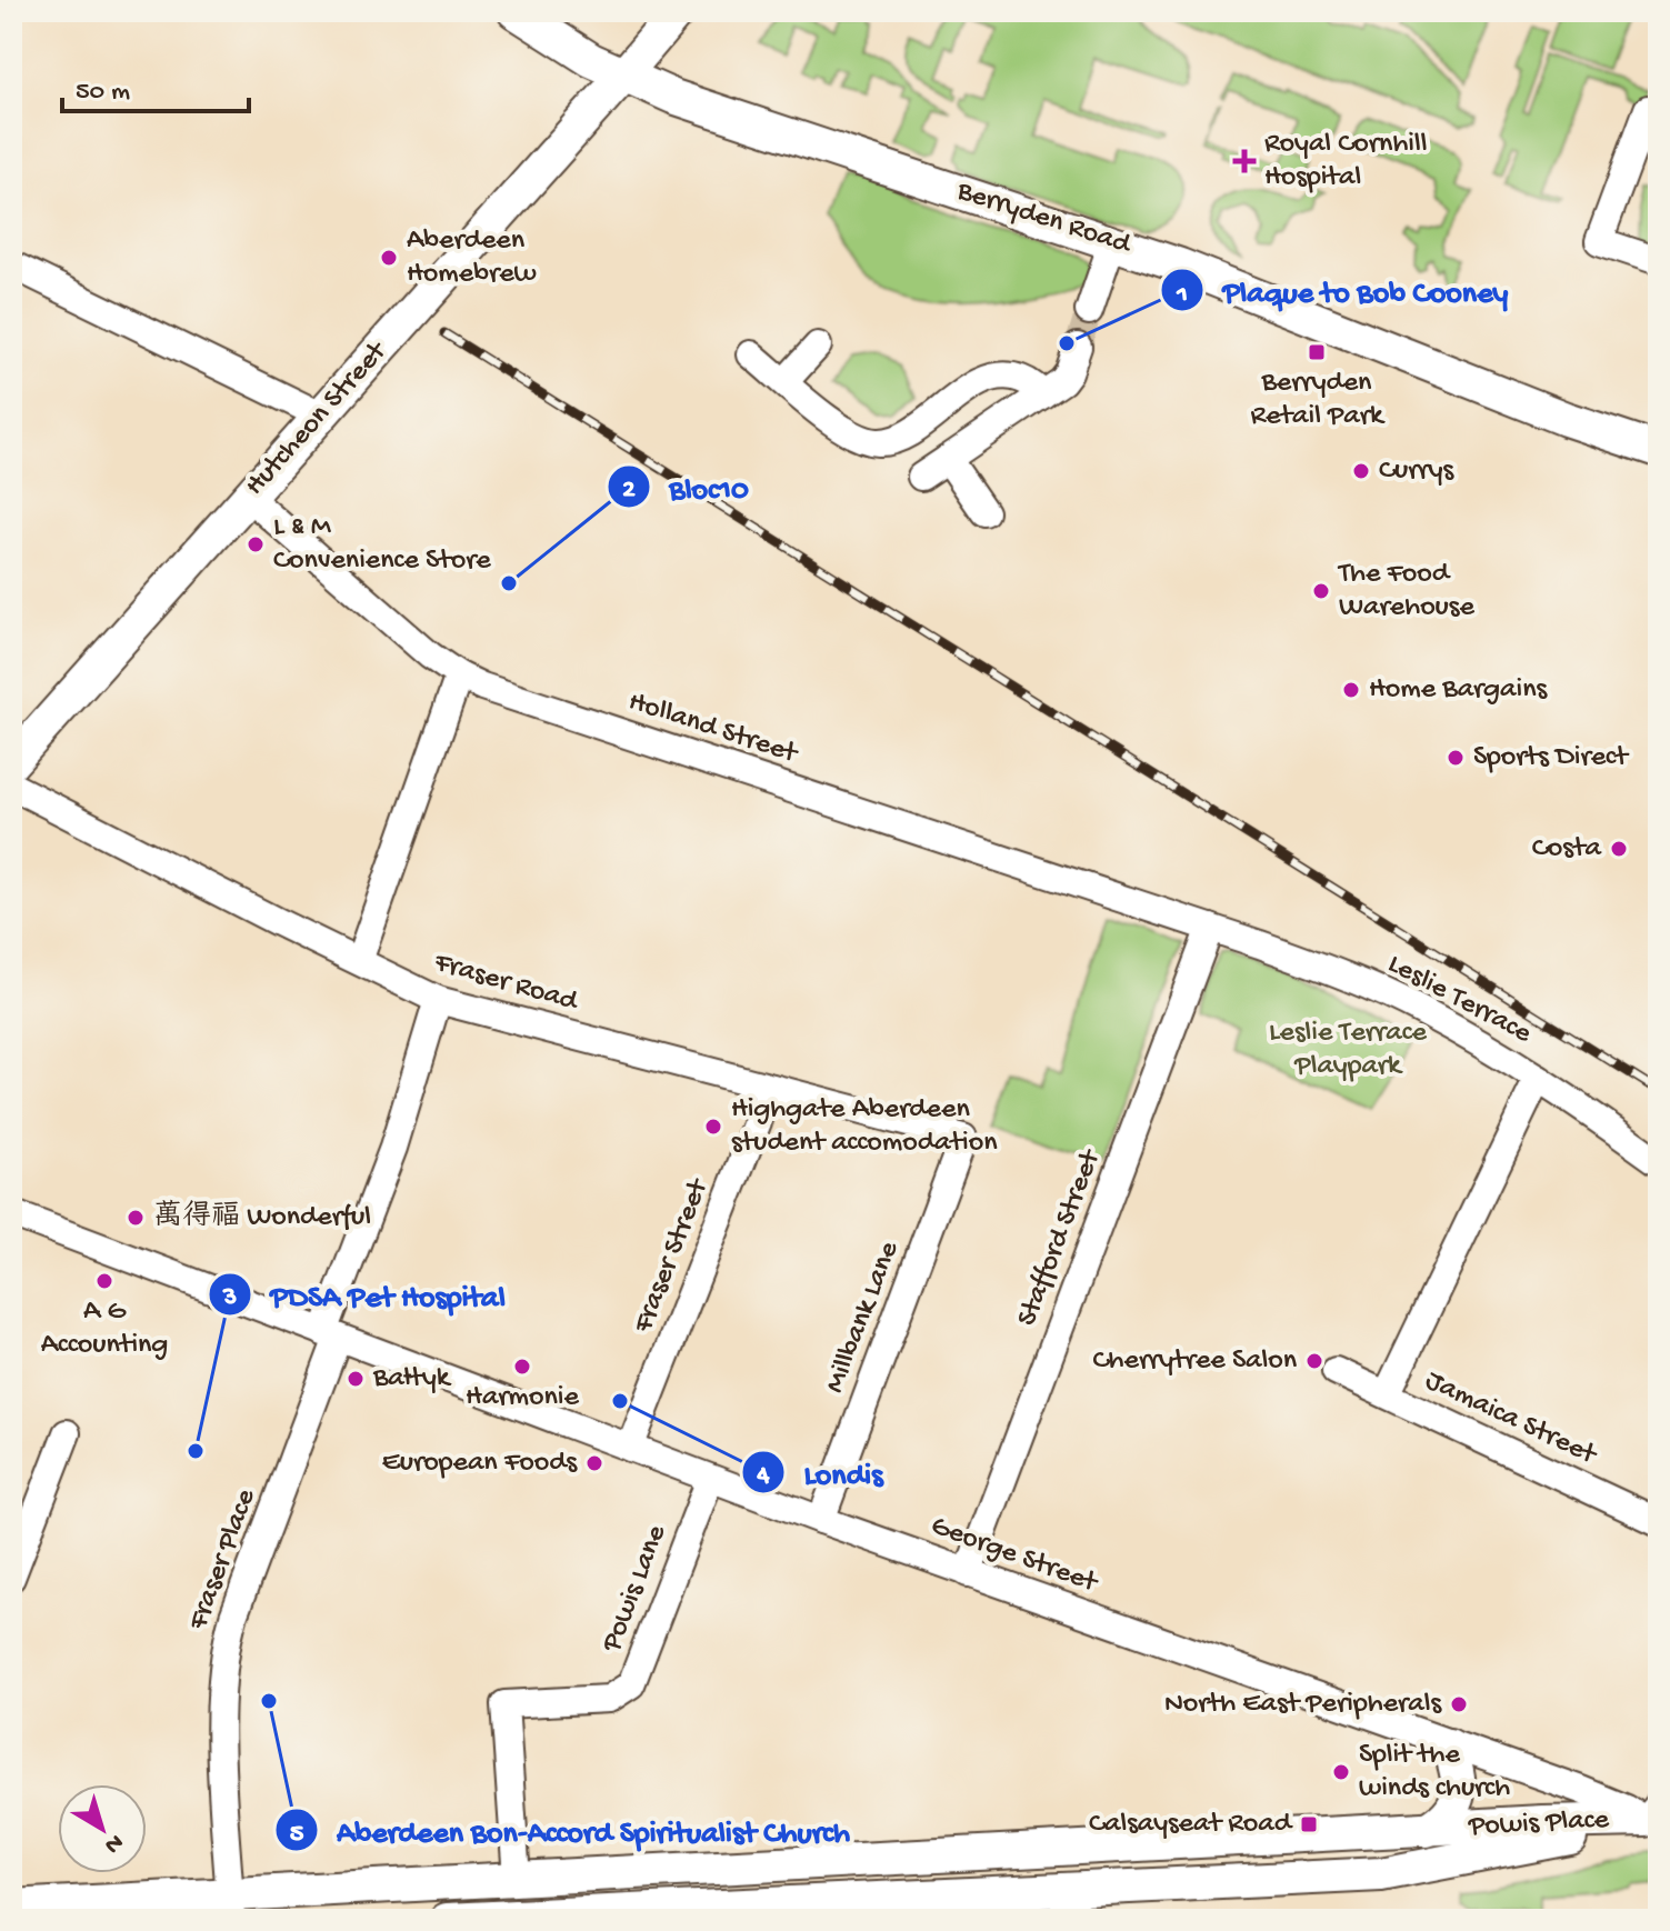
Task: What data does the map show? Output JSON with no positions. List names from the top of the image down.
{
  "streets": {
    "main road": ["Berryden Road", "Hutcheon Street", "Powis Place"],
    "street": [
      "Holland Street",
      "Fraser Road",
      "Leslie Terrace",
      "Stafford Street",
      "Fraser Street",
      "Millbank Lane",
      "Jamaica Street",
      "George Street",
      "Fraser Place",
      "Powis Lane"
    ]
  },
  "crossings": [
    ["Berryden Road", "Hutcheon Street"],
    ["Hutcheon Street", "Holland Street"],
    ["Holland Street", "Leslie Terrace"],
    ["Holland Street", "Stafford Street"],
    ["Fraser Road", "Fraser Street"],
    ["Fraser Road", "Millbank Lane"],
    ["Fraser Road", "Fraser Place"],
    ["Leslie Terrace", "Stafford Street"],
    ["Stafford Street", "George Street"],
    ["Fraser Street", "George Street"],
    ["Millbank Lane", "George Street"],
    ["George Street", "Fraser Place"],
    ["George Street", "Powis Lane"],
    ["George Street", "Powis Place"],
    ["Fraser Place", "Powis Place"],
    ["Powis Lane", "Powis Place"]
  ],
  "parks": ["Leslie Terrace Playpark"],
  "places": {
    "health": ["Royal Cornhill Hospital"],
    "other": [
      "Aberdeen Homebrew",
      "Plaque to Bob Cooney",
      "Currys",
      "L & M Convenience Store",
      "Bloc10",
      "The Food Warehouse",
      "Home Bargains",
      "Sports Direct",
      "Costa",
      "Highgate Aberdeen student accomodation",
      "萬得福 Wonderful",
      "A G Accounting",
      "Cherrytree Salon",
      "Harmonie",
      "Bałtyk",
      "Londis",
      "PDSA Pet Hospital",
      "European Foods",
      "Aberdeen Bon-Accord Spiritualist Church",
      "North East Peripherals",
      "Split the winds church"
    ],
    "transit": ["Berryden Retail Park", "Calsayseat Road"]
  },
  "scale_bar": "50 m",
  "north": "bottom right"
}
